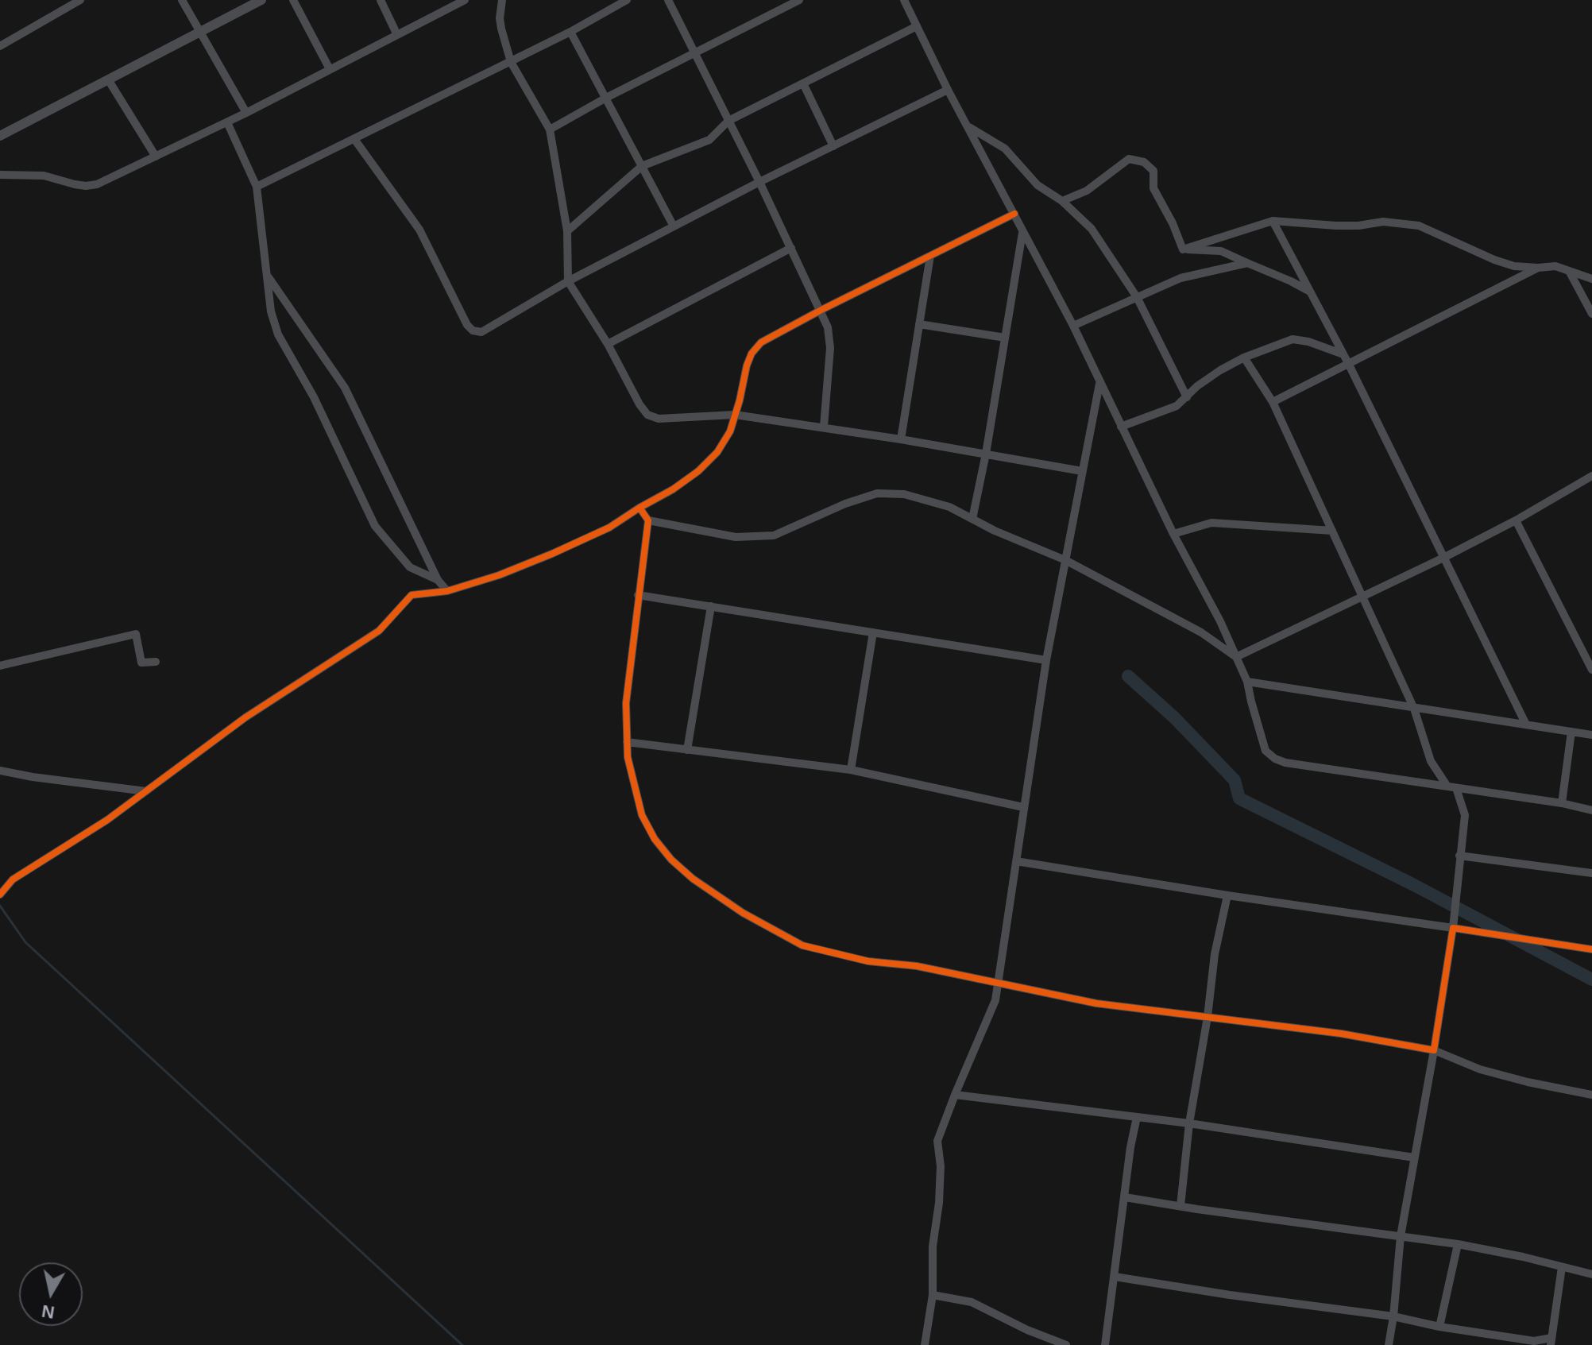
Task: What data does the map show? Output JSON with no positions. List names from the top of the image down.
{
  "north": "bottom"
}
